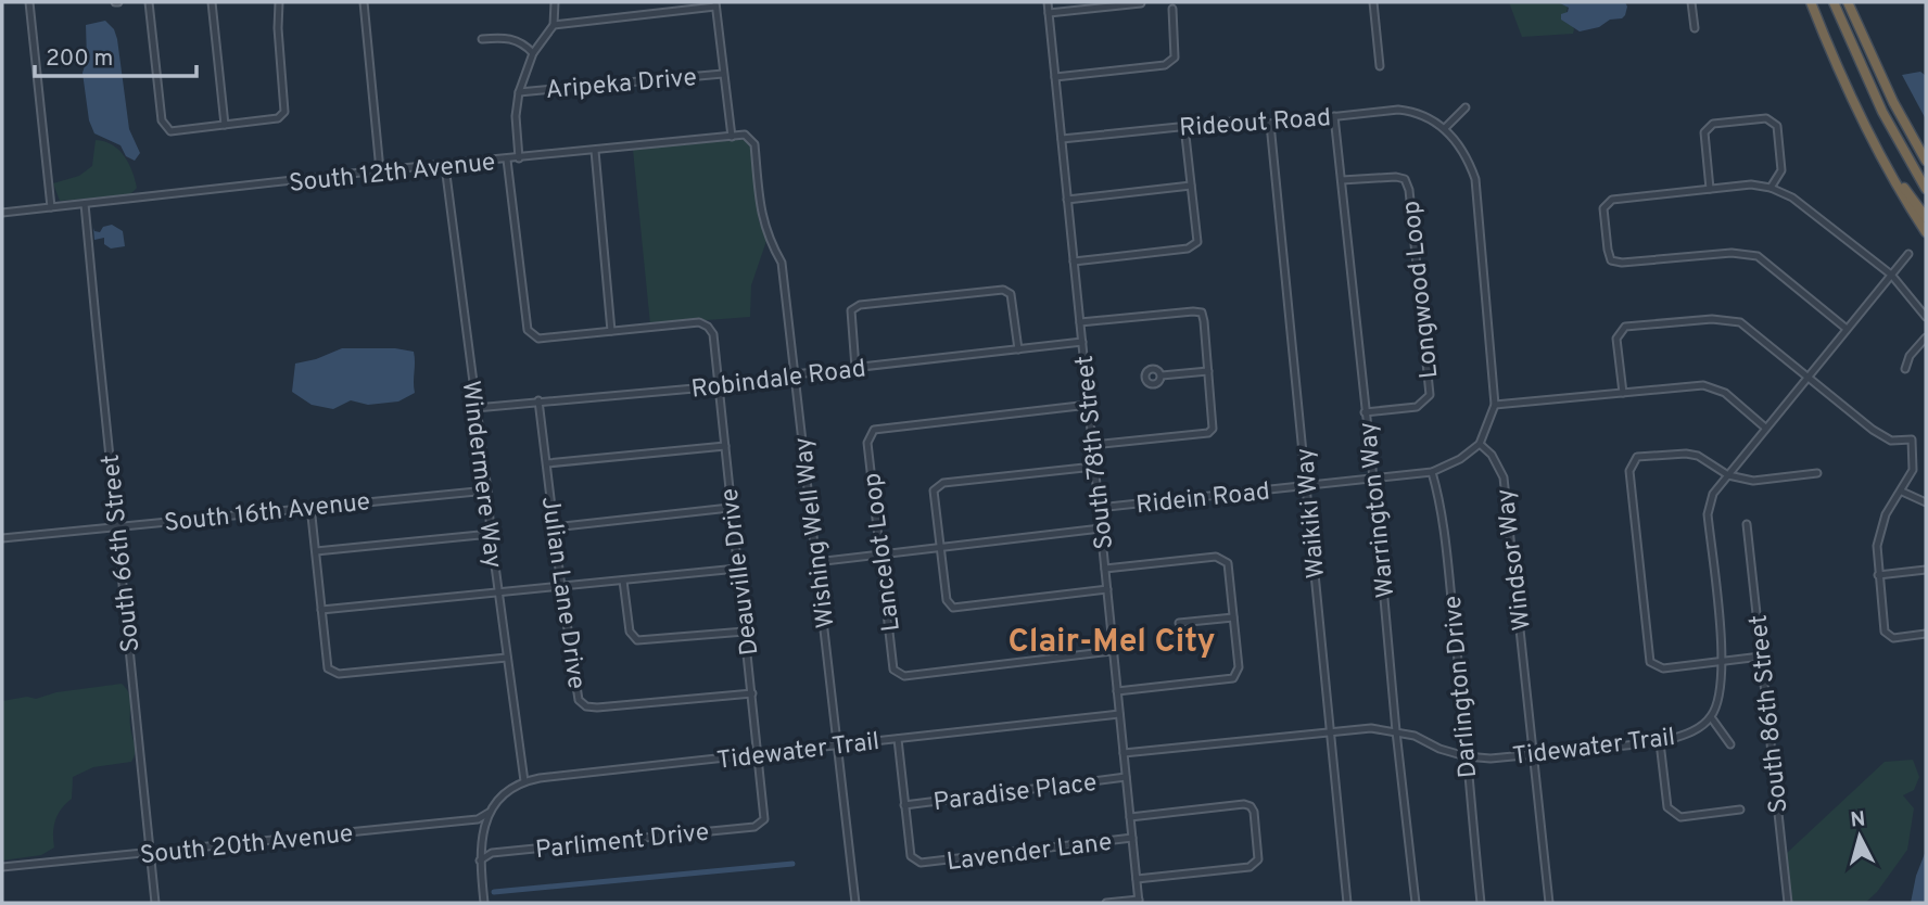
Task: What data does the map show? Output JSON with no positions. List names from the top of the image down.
{
  "streets": {
    "street": [
      "Aripeka Drive",
      "Rideout Road",
      "South 12th Avenue",
      "Longwood Loop",
      "Robindale Road",
      "South 78th Street",
      "Windermere Way",
      "Ridein Road",
      "Warrington Way",
      "South 16th Avenue",
      "Waikiki Way",
      "Wishing Well Way",
      "Lancelot Loop",
      "South 66th Street",
      "Windsor Way",
      "Deauville Drive",
      "Julian Lane Drive",
      "Darlington Drive",
      "South 86th Street",
      "Tidewater Trail",
      "Paradise Place",
      "Parliment Drive",
      "South 20th Avenue",
      "Lavender Lane"
    ]
  },
  "crossings": [
    ["Rideout Road", "South 78th Street"],
    ["Rideout Road", "Warrington Way"],
    ["Rideout Road", "Waikiki Way"],
    ["South 12th Avenue", "Windermere Way"],
    ["South 12th Avenue", "Wishing Well Way"],
    ["South 12th Avenue", "South 66th Street"],
    ["Longwood Loop", "Warrington Way"],
    ["Robindale Road", "South 78th Street"],
    ["Robindale Road", "Windermere Way"],
    ["Robindale Road", "Wishing Well Way"],
    ["Robindale Road", "Deauville Drive"],
    ["Robindale Road", "Julian Lane Drive"],
    ["South 78th Street", "Ridein Road"],
    ["South 78th Street", "Lancelot Loop"],
    ["South 78th Street", "Tidewater Trail"],
    ["South 78th Street", "Paradise Place"],
    ["South 78th Street", "Lavender Lane"],
    ["Windermere Way", "South 16th Avenue"],
    ["Windermere Way", "Tidewater Trail"],
    ["Ridein Road", "Warrington Way"],
    ["Ridein Road", "Waikiki Way"],
    ["Ridein Road", "Windsor Way"],
    ["Ridein Road", "Darlington Drive"],
    ["Warrington Way", "Tidewater Trail"],
    ["South 16th Avenue", "South 66th Street"],
    ["Waikiki Way", "Tidewater Trail"],
    ["Wishing Well Way", "Tidewater Trail"],
    ["South 66th Street", "South 20th Avenue"],
    ["Windsor Way", "Tidewater Trail"],
    ["Deauville Drive", "Julian Lane Drive"],
    ["Deauville Drive", "Tidewater Trail"],
    ["Deauville Drive", "Parliment Drive"],
    ["Darlington Drive", "Tidewater Trail"],
    ["Tidewater Trail", "South 20th Avenue"],
    ["Tidewater Trail", "Lavender Lane"],
    ["Paradise Place", "Lavender Lane"]
  ],
  "districts": ["Clair-Mel City"],
  "scale_bar": "200 m",
  "north": "top"
}
